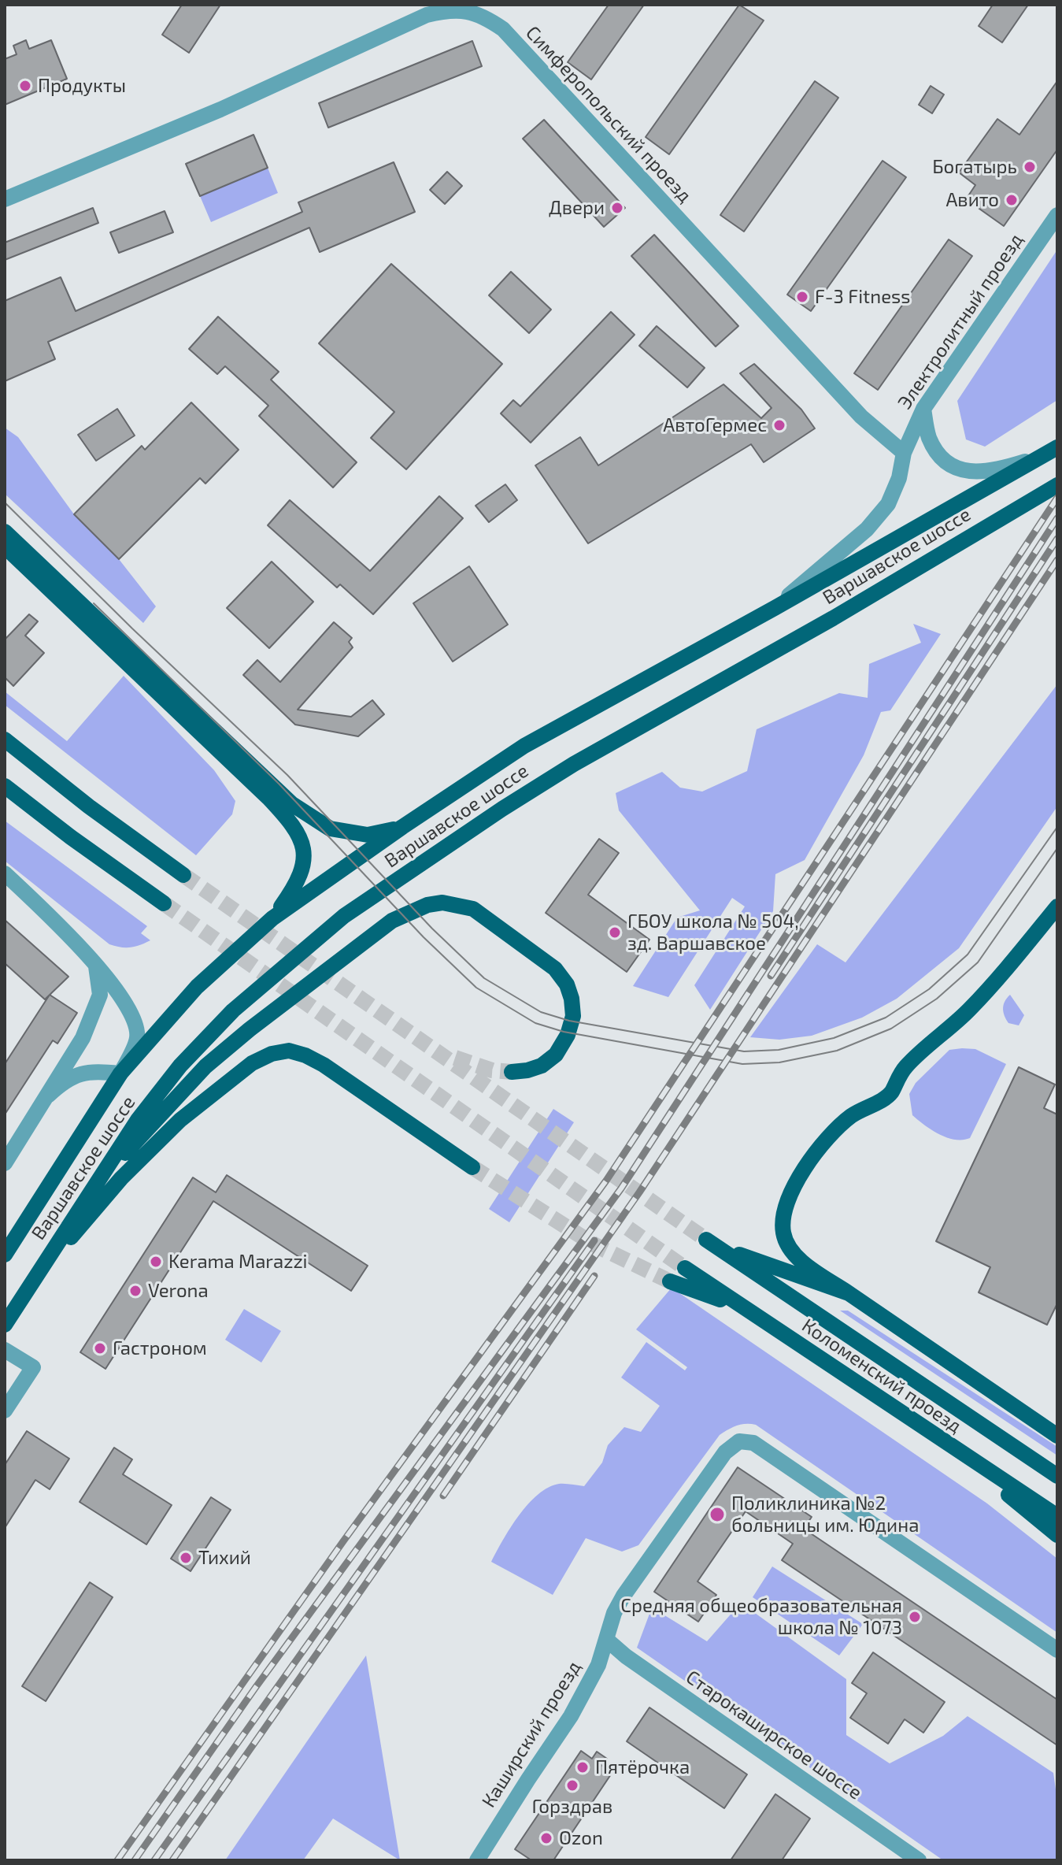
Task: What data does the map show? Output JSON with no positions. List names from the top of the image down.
{
  "streets": {
    "main road": ["Варшавское шоссе", "Коломенский проезд"],
    "street": [
      "Симферопольский проезд",
      "Электролитный проезд",
      "Каширский проезд",
      "Старокаширское шоссе"
    ]
  },
  "crossings": [
    ["Симферопольский проезд", "Электролитный проезд"],
    ["Электролитный проезд", "Варшавское шоссе"],
    ["Каширский проезд", "Старокаширское шоссе"]
  ],
  "places": [
    "Продукты",
    "Богатырь",
    "Авито",
    "Двери",
    "F-3 Fitness",
    "АвтоГермес",
    "ГБОУ школа № 504, зд. Варшавское",
    "Kerama Marazzi",
    "Verona",
    "Гастроном",
    "Поликлиника №2 больницы им. Юдина",
    "Тихий",
    "Средняя общеобразовательная школа № 1073",
    "Пятёрочка",
    "Горздрав",
    "Ozon"
  ]
}
